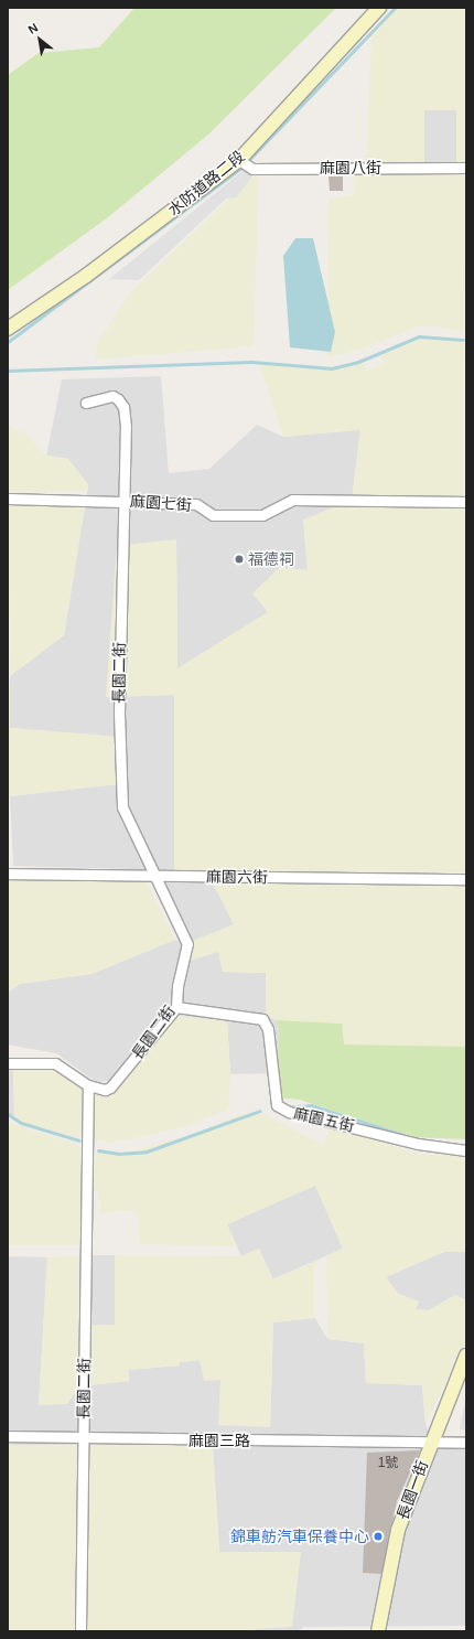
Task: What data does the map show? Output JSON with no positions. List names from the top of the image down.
{
  "streets": {
    "street": [
      "麻園八街",
      "水防道路二段",
      "麻園七街",
      "長園二街",
      "麻園六街",
      "麻園五街",
      "麻園三路",
      "長園一街"
    ]
  },
  "crossings": [
    ["麻園八街", "水防道路二段"],
    ["麻園七街", "長園二街"],
    ["長園二街", "麻園六街"],
    ["長園二街", "麻園五街"],
    ["長園二街", "麻園三路"],
    ["麻園三路", "長園一街"]
  ],
  "places": ["福德祠", "錦車舫汽車保養中心"],
  "house_numbers": ["1號"],
  "north": "top left"
}
